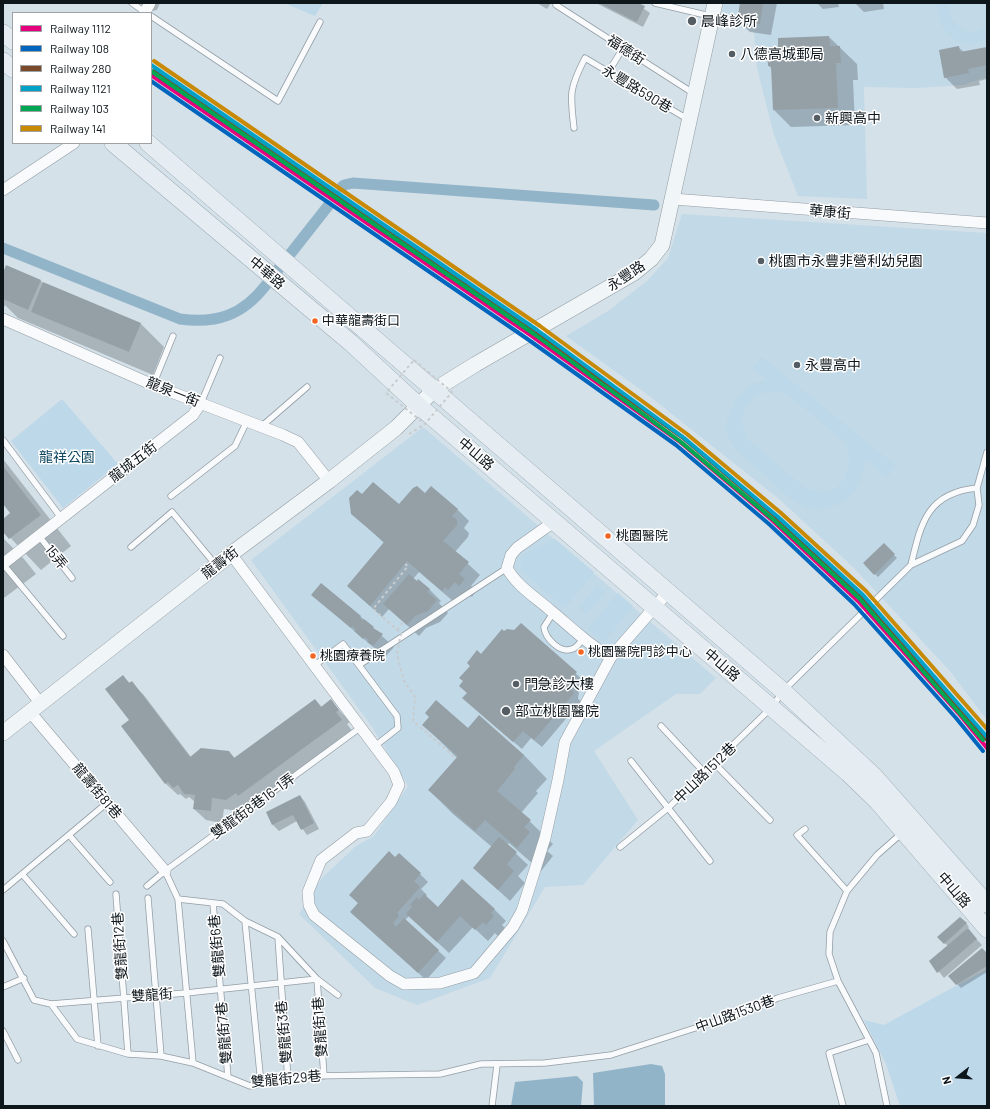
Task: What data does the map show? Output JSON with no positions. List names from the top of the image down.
{
  "streets": {
    "main road": ["中華路", "中山路"],
    "street": [
      "華康街",
      "永豐路",
      "龍泉一街",
      "龍城五街",
      "龍壽街",
      "龍壽街81巷"
    ],
    "lane": [
      "福德街",
      "永豐路590巷",
      "15弄",
      "中山路1512巷",
      "雙龍街8巷16-1弄",
      "雙龍街12巷",
      "雙龍街6巷",
      "雙龍街",
      "中山路1530巷",
      "雙龍街1巷",
      "雙龍街3巷",
      "雙龍街7巷",
      "雙龍街29巷"
    ]
  },
  "crossings": [
    ["福德街", "永豐路"],
    ["永豐路590巷", "永豐路"],
    ["華康街", "永豐路"],
    ["中華路", "永豐路"],
    ["中華路", "中山路"],
    ["中華路", "龍壽街"],
    ["永豐路", "中山路"],
    ["永豐路", "龍壽街"],
    ["龍泉一街", "龍城五街"],
    ["龍泉一街", "龍壽街"],
    ["中山路", "龍壽街"],
    ["中山路", "中山路1512巷"],
    ["龍城五街", "15弄"],
    ["龍壽街", "龍壽街81巷"],
    ["龍壽街81巷", "雙龍街8巷16-1弄"],
    ["雙龍街12巷", "雙龍街"],
    ["雙龍街12巷", "雙龍街29巷"],
    ["雙龍街6巷", "雙龍街"],
    ["雙龍街6巷", "雙龍街7巷"],
    ["雙龍街", "雙龍街1巷"],
    ["雙龍街", "雙龍街3巷"],
    ["雙龍街", "雙龍街7巷"],
    ["雙龍街", "雙龍街29巷"],
    ["中山路1530巷", "雙龍街29巷"],
    ["雙龍街1巷", "雙龍街29巷"],
    ["雙龍街3巷", "雙龍街29巷"],
    ["雙龍街7巷", "雙龍街29巷"]
  ],
  "parks": ["龍祥公園"],
  "places": [
    "晨峰診所",
    "八德高城郵局",
    "新興高中",
    "桃園市永豐非營利幼兒園",
    "中華龍壽街口",
    "永豐高中",
    "桃園醫院",
    "桃園醫院門診中心",
    "桃園療養院",
    "門急診大樓",
    "部立桃園醫院"
  ],
  "lines": [
    "rail line 141",
    "rail line 1121",
    "rail line 280",
    "rail line 103",
    "rail line 1112",
    "rail line 108"
  ],
  "legend": [
    "Railway 1112",
    "Railway 108",
    "Railway 280",
    "Railway 1121",
    "Railway 103",
    "Railway 141"
  ],
  "north": "left"
}
